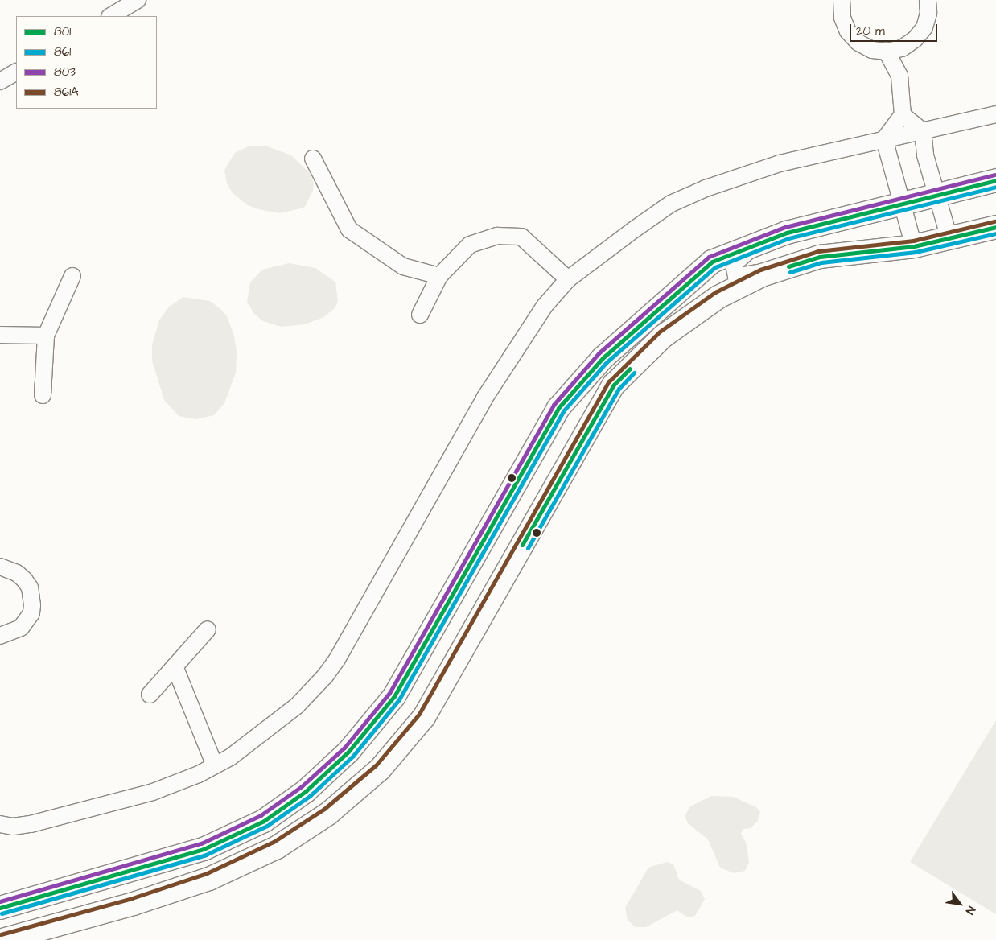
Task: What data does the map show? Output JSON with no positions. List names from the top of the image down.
{
  "lines": [
    "transit line 803",
    "transit line 801",
    "transit line 861",
    "transit line 861A"
  ],
  "legend": [
    "801",
    "861",
    "803",
    "861A"
  ],
  "scale_bar": "20 m",
  "north": "bottom right"
}
